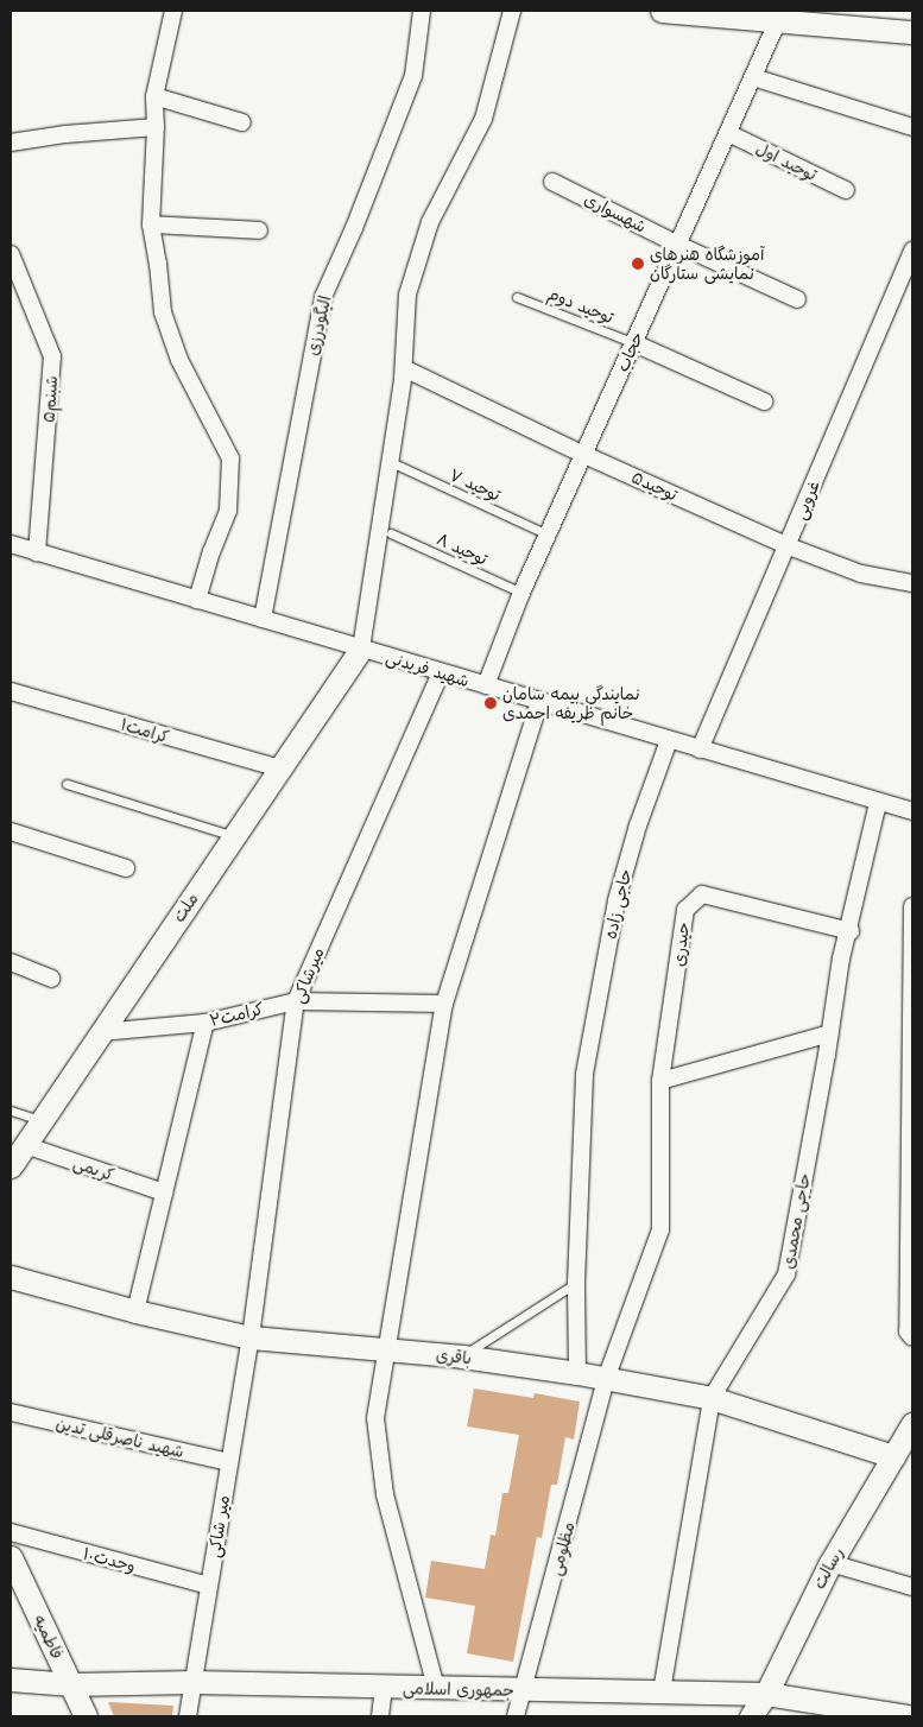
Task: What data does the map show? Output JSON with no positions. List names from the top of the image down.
{
  "streets": {
    "street": [
      "توحید اول",
      "شهسواری",
      "الیگودرزی",
      "حجاب",
      "شبنم۵",
      "توحید۵",
      "غروبی",
      "شهید فریدنی",
      "کرامت۱",
      "حاجی زاده",
      "ملت",
      "حیدری",
      "میرشاکی",
      "کرامت۲",
      "کریمی",
      "حاجی محمدی",
      "باقری",
      "شهید ناصرقلی تدین",
      "میر شاکی",
      "مظلومی",
      "وحدت۱۰",
      "رسالت",
      "فاطمیه",
      "جمهوری اسلامی"
    ],
    "lane": ["توحید دوم", "توحید ۷", "توحید ۸"]
  },
  "crossings": [
    ["توحید اول", "حجاب"],
    ["شهسواری", "حجاب"],
    ["توحید دوم", "حجاب"],
    ["الیگودرزی", "شهید فریدنی"],
    ["حجاب", "توحید ۷"],
    ["حجاب", "توحید۵"],
    ["حجاب", "توحید ۸"],
    ["حجاب", "شهید فریدنی"],
    ["شبنم۵", "شهید فریدنی"],
    ["توحید۵", "غروبی"],
    ["غروبی", "شهید فریدنی"],
    ["شهید فریدنی", "حاجی زاده"],
    ["شهید فریدنی", "ملت"],
    ["شهید فریدنی", "میرشاکی"],
    ["شهید فریدنی", "حاجی محمدی"],
    ["کرامت۱", "ملت"],
    ["حاجی زاده", "باقری"],
    ["ملت", "کرامت۲"],
    ["ملت", "کریمی"],
    ["حیدری", "حاجی محمدی"],
    ["حیدری", "مظلومی"],
    ["میرشاکی", "کرامت۲"],
    ["میرشاکی", "باقری"],
    ["میرشاکی", "میر شاکی"],
    ["حاجی محمدی", "باقری"],
    ["حاجی محمدی", "جمهوری اسلامی"],
    ["باقری", "میر شاکی"],
    ["باقری", "مظلومی"],
    ["باقری", "رسالت"],
    ["شهید ناصرقلی تدین", "میر شاکی"],
    ["میر شاکی", "وحدت۱۰"],
    ["میر شاکی", "جمهوری اسلامی"],
    ["مظلومی", "جمهوری اسلامی"],
    ["رسالت", "جمهوری اسلامی"],
    ["فاطمیه", "جمهوری اسلامی"]
  ],
  "places": ["آموزشگاه هنرهای نمایشی ستارگان", "نمایندگی بیمه سامان خانم ظریفه احمدی"]
}
